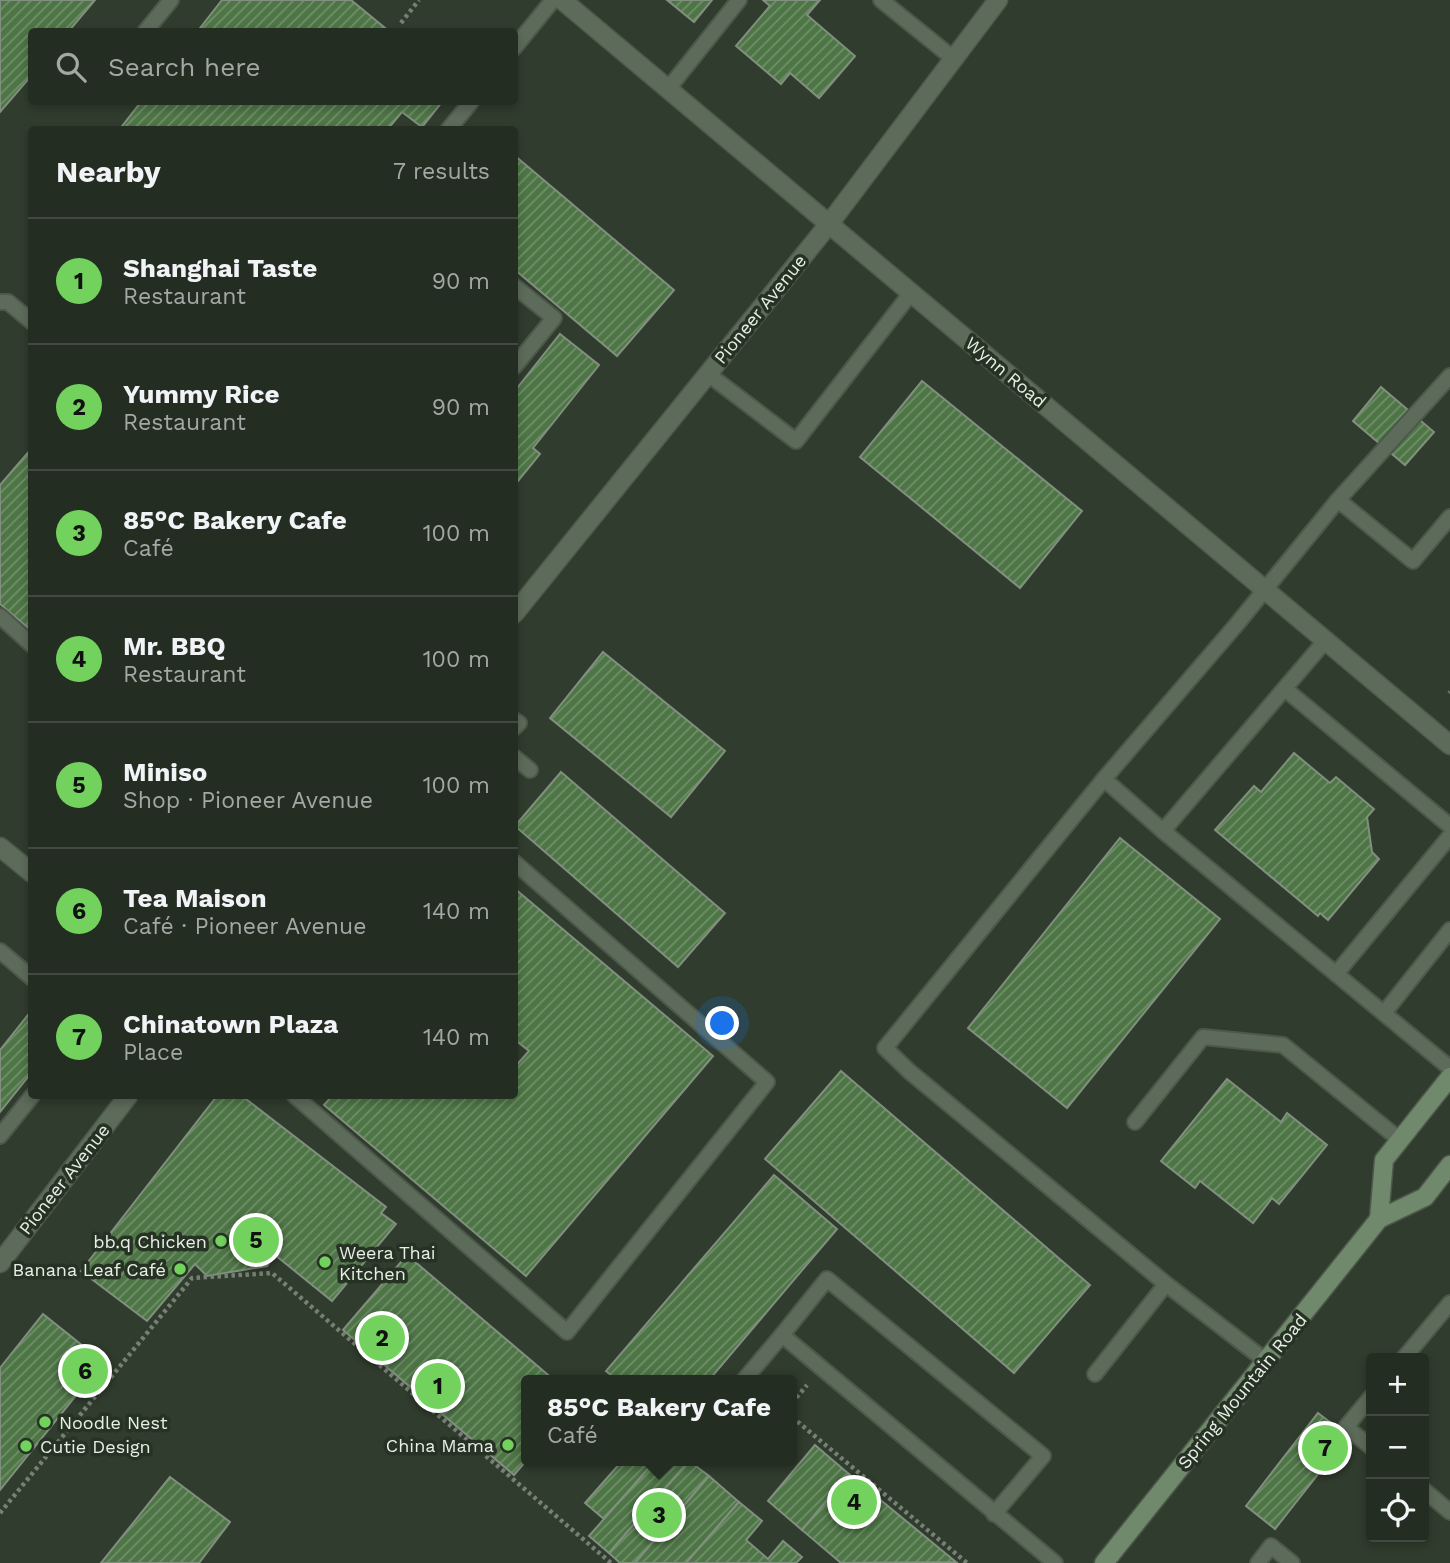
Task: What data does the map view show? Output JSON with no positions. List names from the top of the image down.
{
  "streets": {
    "main road": ["Spring Mountain Road"],
    "street": ["Pioneer Avenue", "Wynn Road"]
  },
  "crossings": [
    ["Pioneer Avenue", "Wynn Road"]
  ],
  "places": [
    "bb.q Chicken",
    "Weera Thai Kitchen",
    "Banana Leaf Café",
    "Noodle Nest",
    "China Mama",
    "Cutie Design"
  ],
  "page": {
    "search": "Search here",
    "heading": ["Nearby", "7 results"],
    "list": [
      {
        "mark": "1",
        "name": "Shanghai Taste",
        "note": "Restaurant",
        "value": "90 m"
      },
      {
        "mark": "2",
        "name": "Yummy Rice",
        "note": "Restaurant",
        "value": "90 m"
      },
      {
        "mark": "3",
        "name": "85°C Bakery Cafe",
        "note": "Café",
        "value": "100 m"
      },
      {
        "mark": "4",
        "name": "Mr. BBQ",
        "note": "Restaurant",
        "value": "100 m"
      },
      {
        "mark": "5",
        "name": "Miniso",
        "note": "Shop · Pioneer Avenue",
        "value": "100 m"
      },
      {
        "mark": "6",
        "name": "Tea Maison",
        "note": "Café · Pioneer Avenue",
        "value": "140 m"
      },
      {
        "mark": "7",
        "name": "Chinatown Plaza",
        "note": "Place",
        "value": "140 m"
      }
    ],
    "pins": [
      "5",
      "2",
      "6",
      "1",
      "7",
      "4",
      "3"
    ],
    "map_buttons": ["+", "−"],
    "popup": ["85°C Bakery Cafe", "Café"]
  }
}
